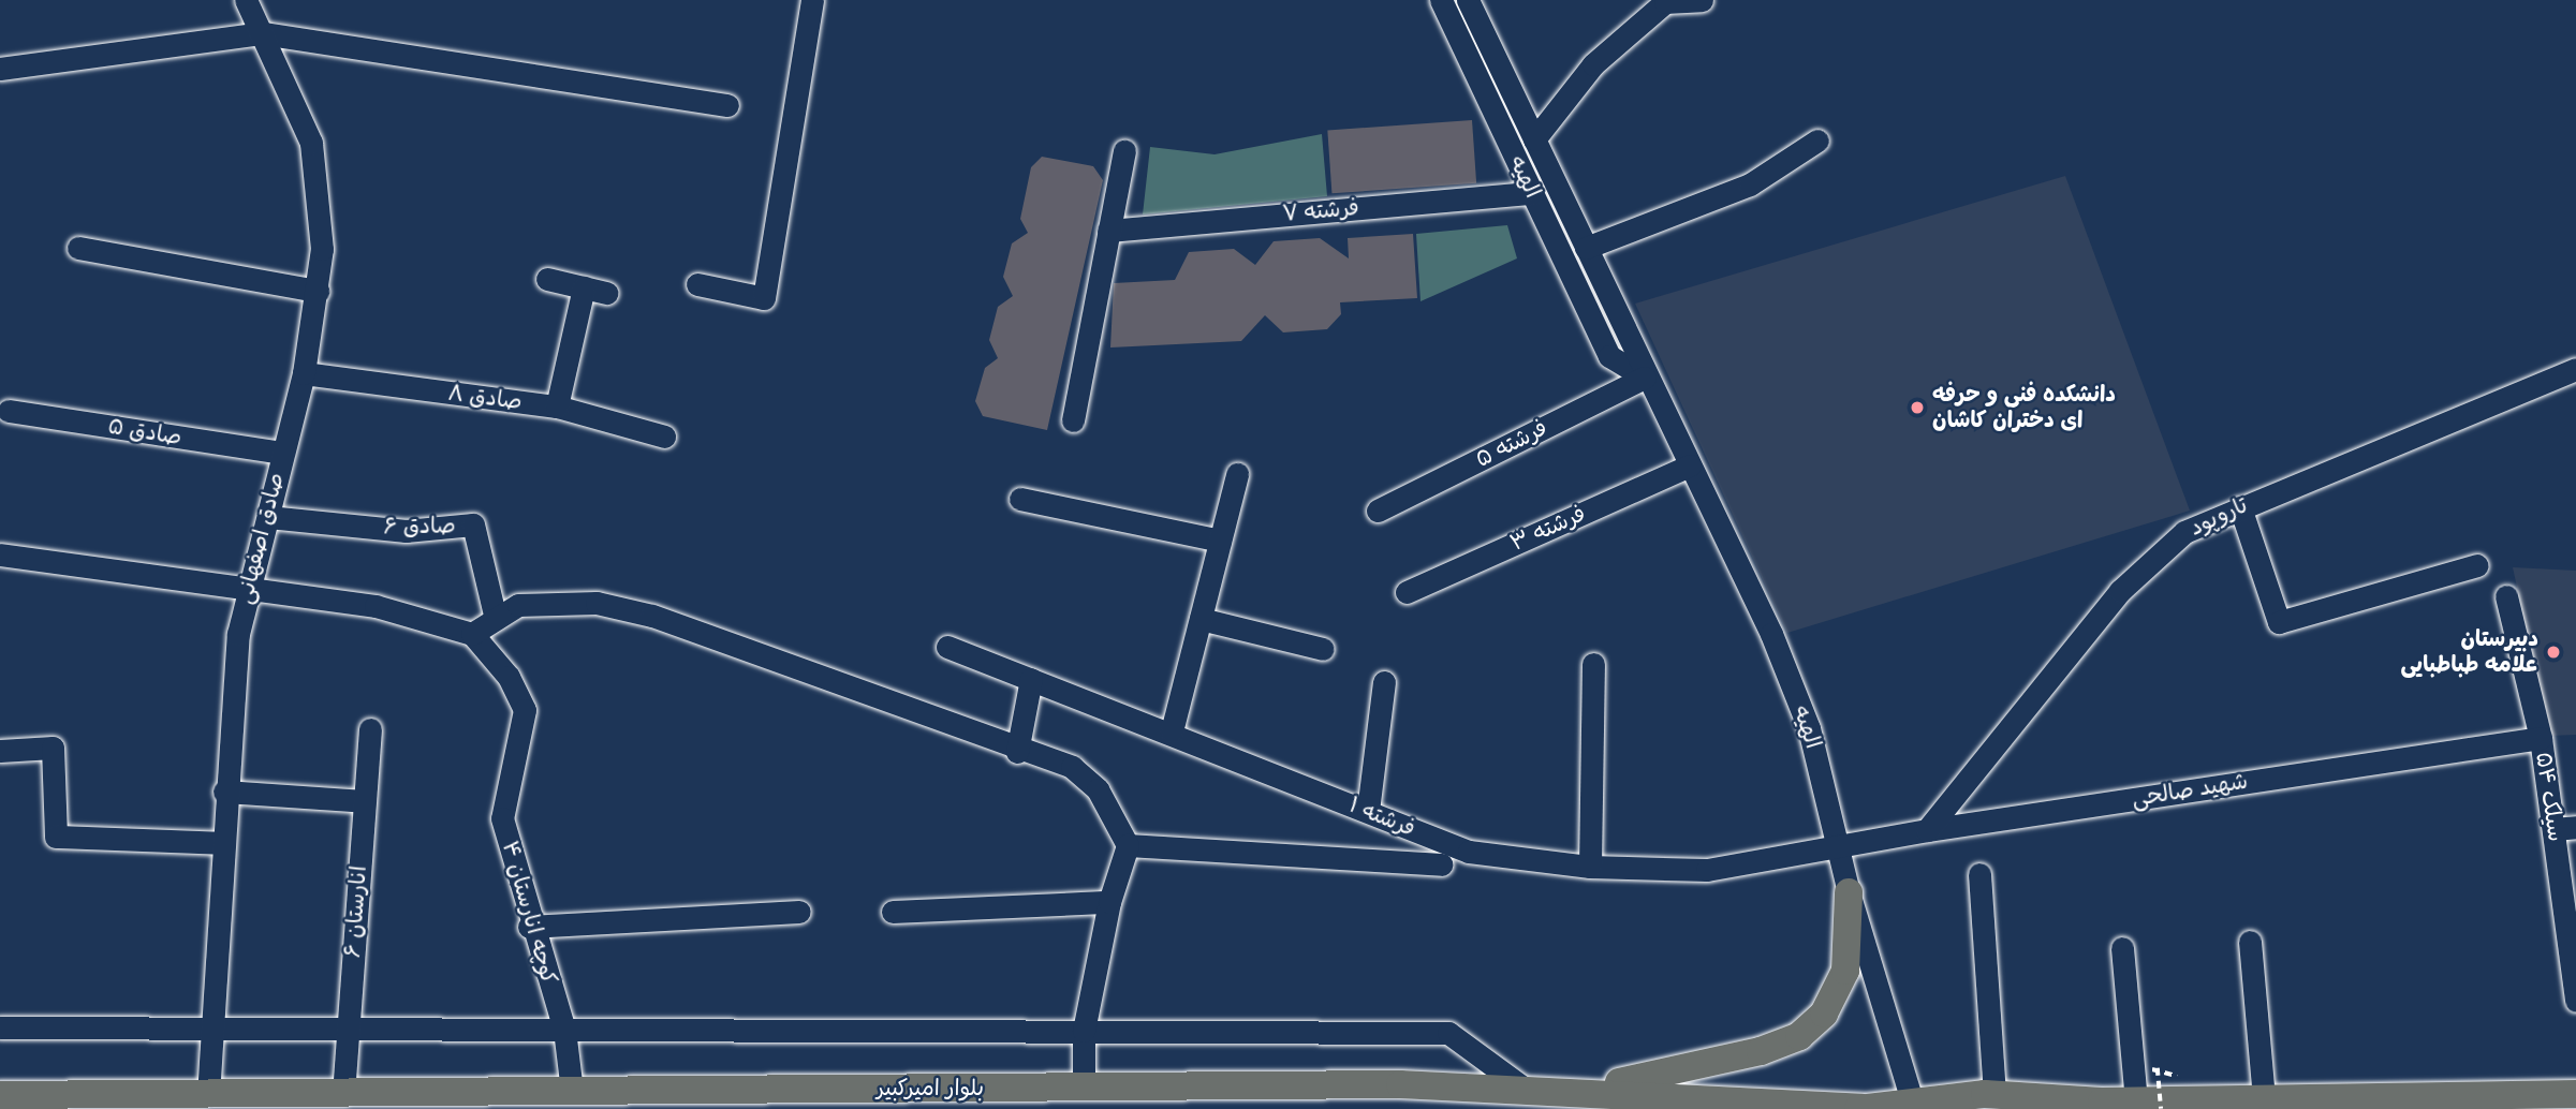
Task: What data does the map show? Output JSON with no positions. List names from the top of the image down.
{
  "streets": {
    "main road": ["بلوار امیرکبیر"],
    "street": [
      "الهیه",
      "فرشته ۷",
      "صادق ۸",
      "صادق ۵",
      "فرشته ۵",
      "تاروپود",
      "صادق ۶",
      "فرشته ۳",
      "صادق اصفهانی",
      "شهید صالحی",
      "سیلک ۵۴",
      "فرشته ۱",
      "انارستان ۶",
      "کوچه انارستان ۴"
    ]
  },
  "crossings": [
    ["الهیه", "فرشته ۷"],
    ["الهیه", "فرشته ۵"],
    ["الهیه", "فرشته ۳"],
    ["الهیه", "شهید صالحی"],
    ["الهیه", "فرشته ۱"],
    ["الهیه", "بلوار امیرکبیر"],
    ["صادق ۸", "صادق اصفهانی"],
    ["صادق ۵", "صادق اصفهانی"],
    ["تاروپود", "شهید صالحی"],
    ["صادق ۶", "صادق اصفهانی"],
    ["صادق اصفهانی", "بلوار امیرکبیر"],
    ["شهید صالحی", "سیلک ۵۴"],
    ["شهید صالحی", "فرشته ۱"],
    ["انارستان ۶", "بلوار امیرکبیر"],
    ["کوچه انارستان ۴", "بلوار امیرکبیر"]
  ],
  "places": ["دانشکده فنی و حرفه ای دختران کاشان", "دبیرستان علامه طباطبایی"]
}
